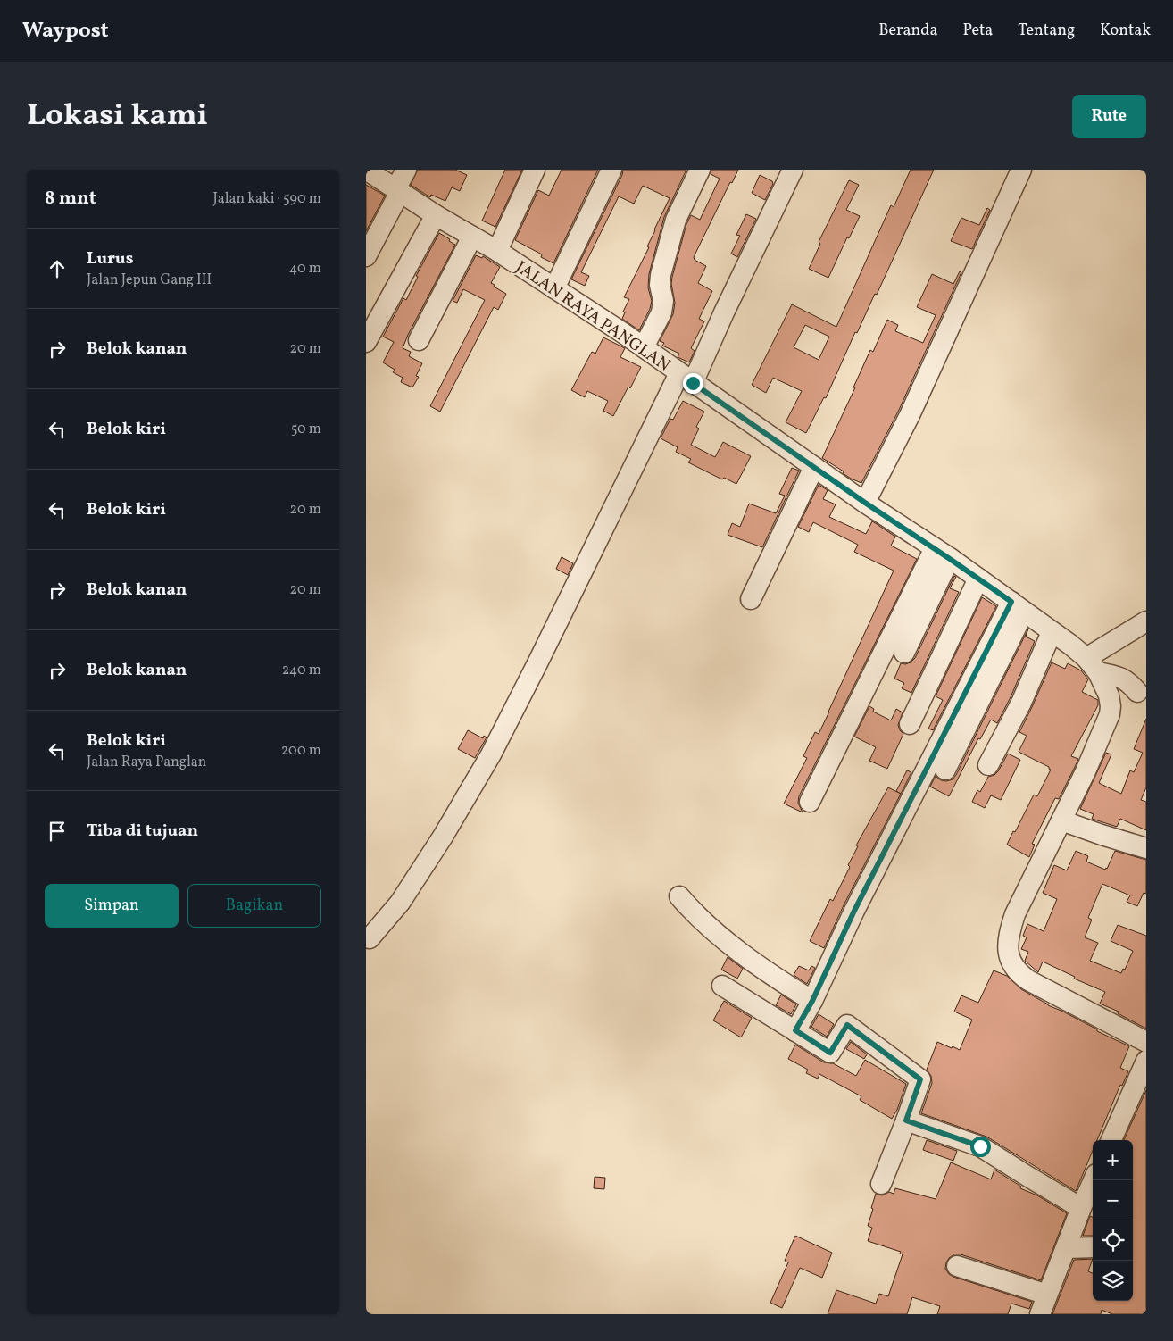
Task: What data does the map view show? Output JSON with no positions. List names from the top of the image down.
{
  "streets": {
    "street": ["JALAN RAYA PANGLAN"]
  },
  "page": {
    "header": "Waypost",
    "nav": [
      "Beranda",
      "Peta",
      "Tentang",
      "Kontak"
    ],
    "title": "Lokasi kami",
    "buttons": [
      "Rute",
      ["Simpan", "Bagikan"]
    ],
    "heading": ["8 mnt", "Jalan kaki · 590 m"],
    "list": [
      ["Lurus", "Jalan Jepun Gang III", "40 m"],
      ["Belok kanan", "20 m"],
      ["Belok kiri", "50 m"],
      ["Belok kiri", "20 m"],
      ["Belok kanan", "20 m"],
      ["Belok kanan", "240 m"],
      ["Belok kiri", "Jalan Raya Panglan", "200 m"],
      "Tiba di tujuan"
    ],
    "map_buttons": ["+", "−"]
  }
}
